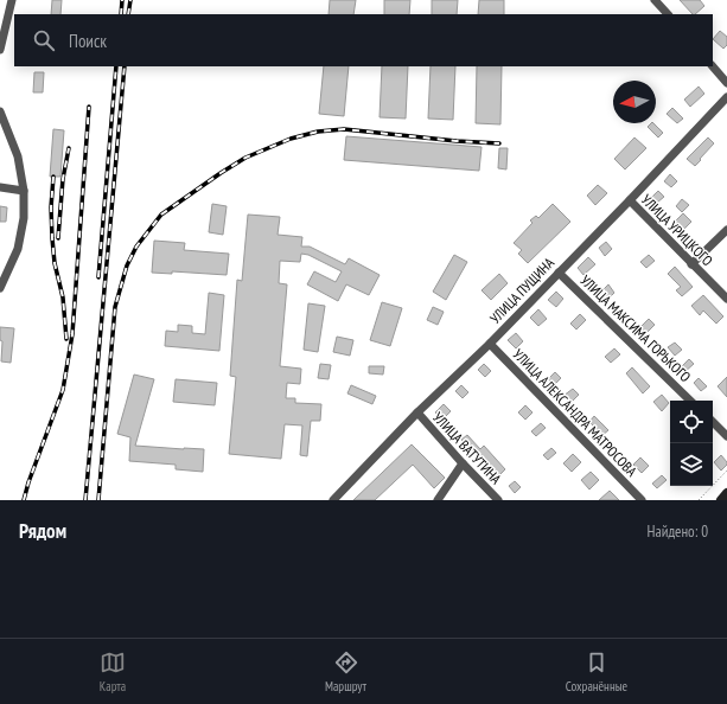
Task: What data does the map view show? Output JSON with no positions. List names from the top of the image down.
{
  "streets": {
    "street": [
      "УЛИЦА УРИЦКОГО",
      "УЛИЦА ПУЩИНА",
      "УЛИЦА МАКСИМА ГОРЬКОГО",
      "УЛИЦА АЛЕКСАНДРА МАТРОСОВА",
      "УЛИЦА ВАТУТИНА"
    ]
  },
  "crossings": [
    ["УЛИЦА УРИЦКОГО", "УЛИЦА ПУЩИНА"],
    ["УЛИЦА ПУЩИНА", "УЛИЦА МАКСИМА ГОРЬКОГО"],
    ["УЛИЦА ПУЩИНА", "УЛИЦА АЛЕКСАНДРА МАТРОСОВА"],
    ["УЛИЦА ПУЩИНА", "УЛИЦА ВАТУТИНА"]
  ],
  "north": "left",
  "page": {
    "search": "Поиск",
    "heading": ["Рядом", "Найдено: 0"],
    "nav": ["Карта", "Маршрут", "Сохранённые"]
  }
}
